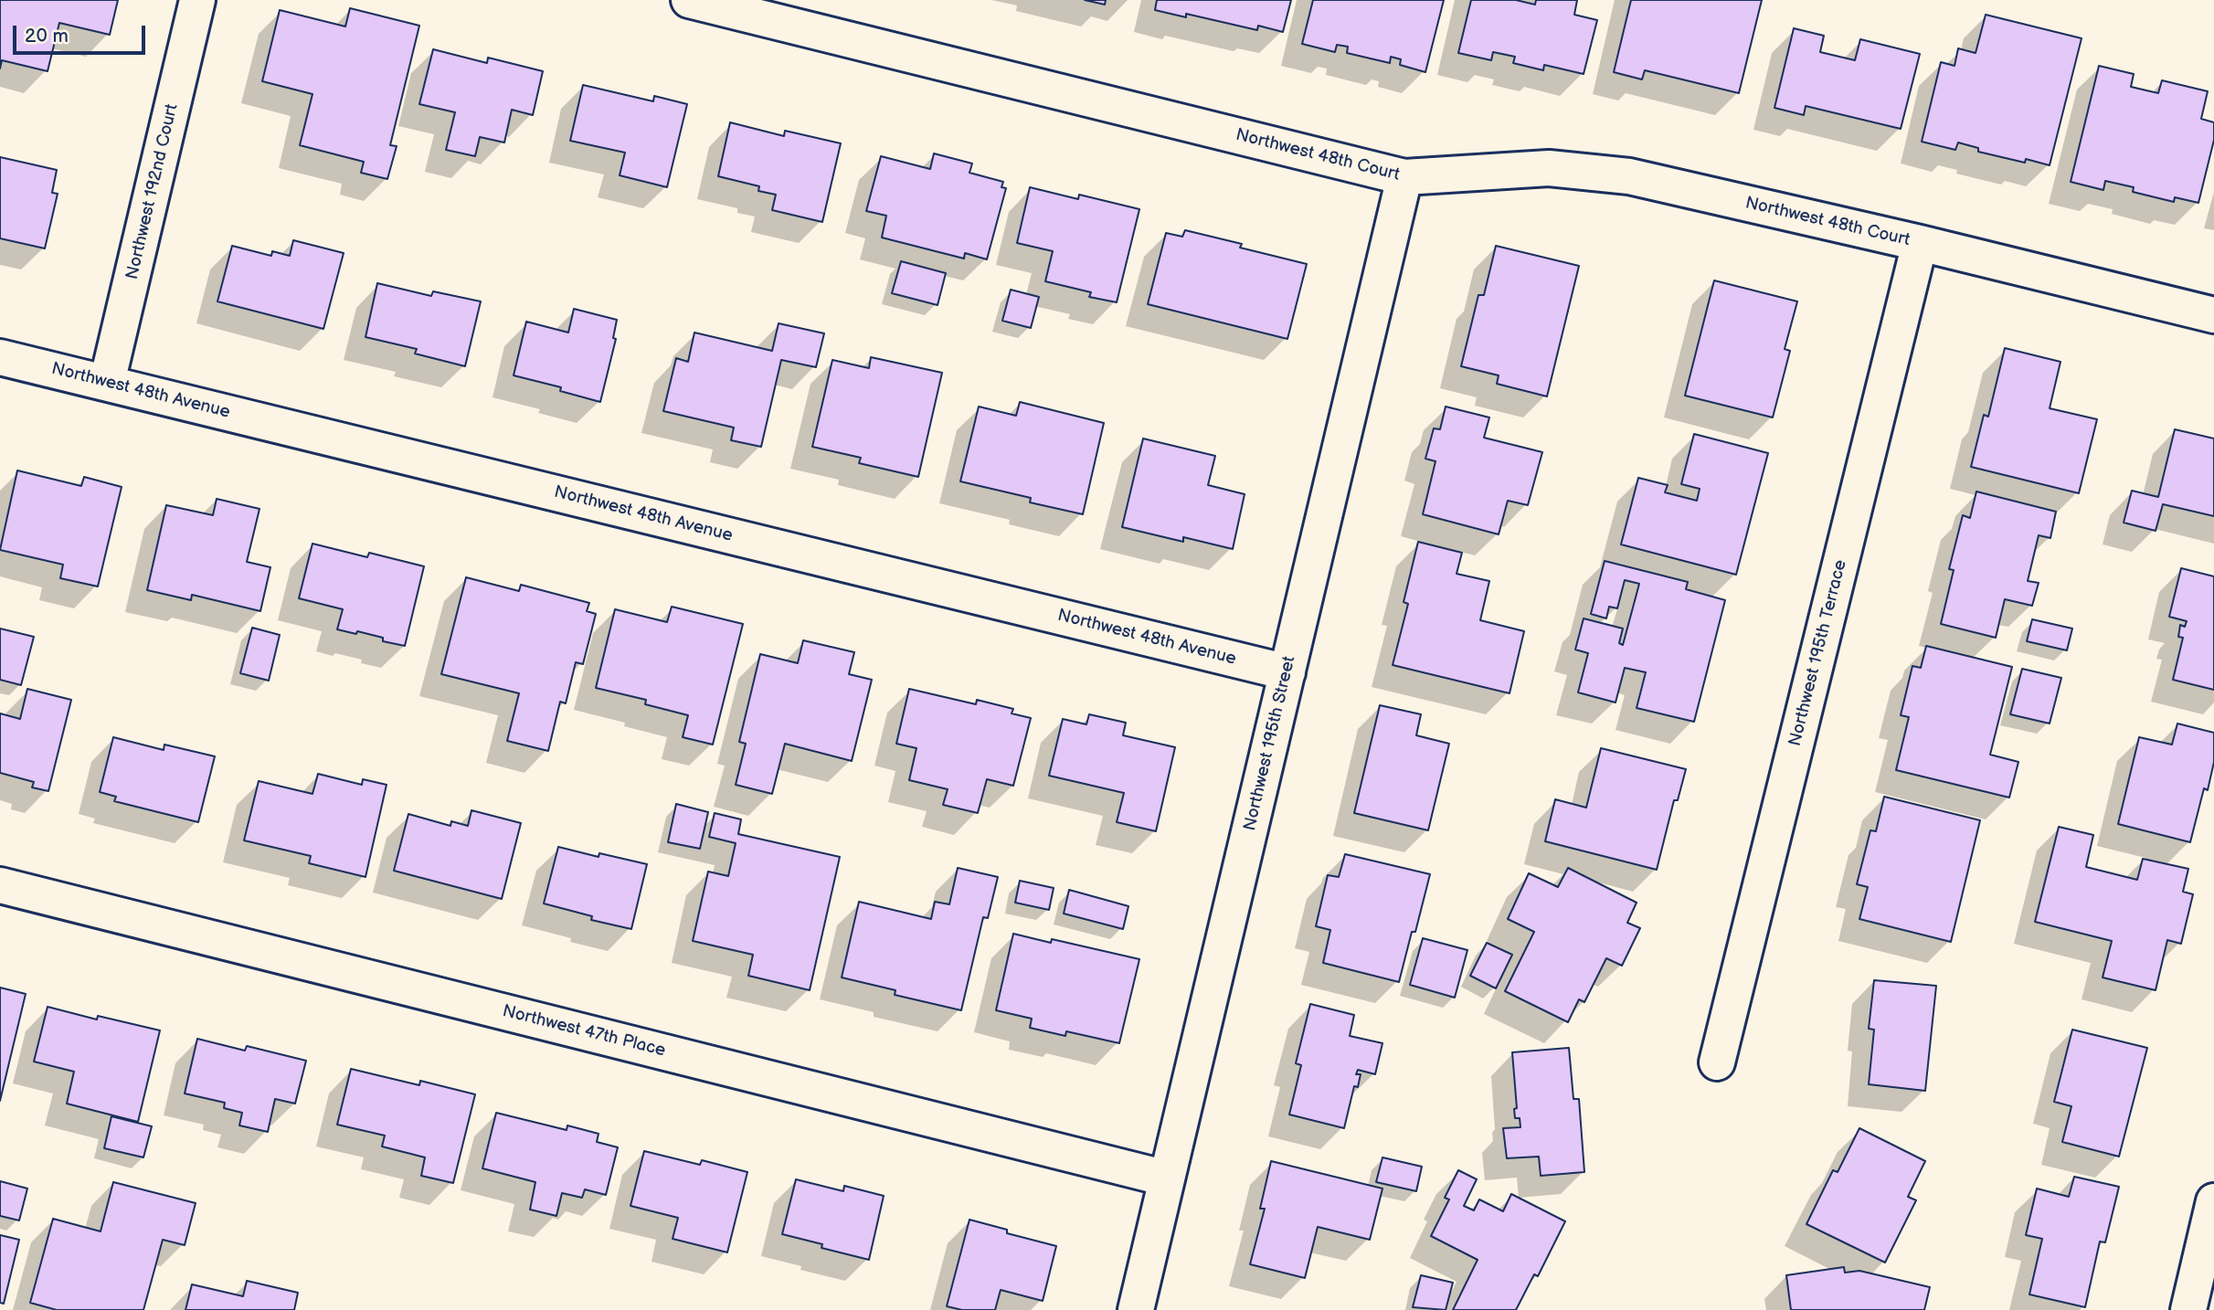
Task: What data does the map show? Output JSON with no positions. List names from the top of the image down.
{
  "streets": {
    "street": [
      "Northwest 48th Court",
      "Northwest 192nd Court",
      "Northwest 48th Avenue",
      "Northwest 195th Terrace",
      "Northwest 195th Street",
      "Northwest 47th Place"
    ]
  },
  "crossings": [
    ["Northwest 48th Court", "Northwest 195th Terrace"],
    ["Northwest 48th Court", "Northwest 195th Street"],
    ["Northwest 192nd Court", "Northwest 48th Avenue"],
    ["Northwest 48th Avenue", "Northwest 195th Street"],
    ["Northwest 195th Street", "Northwest 47th Place"]
  ],
  "scale_bar": "20 m"
}
